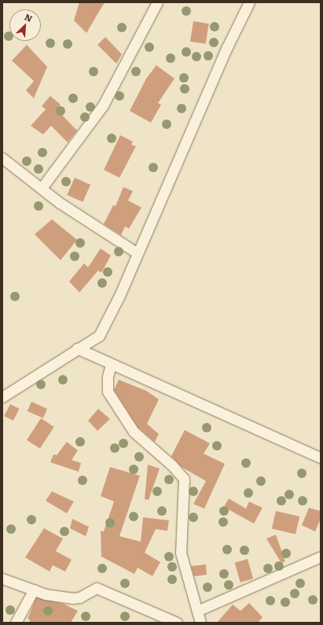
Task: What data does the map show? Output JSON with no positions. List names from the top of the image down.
{
  "north": "top right"
}
